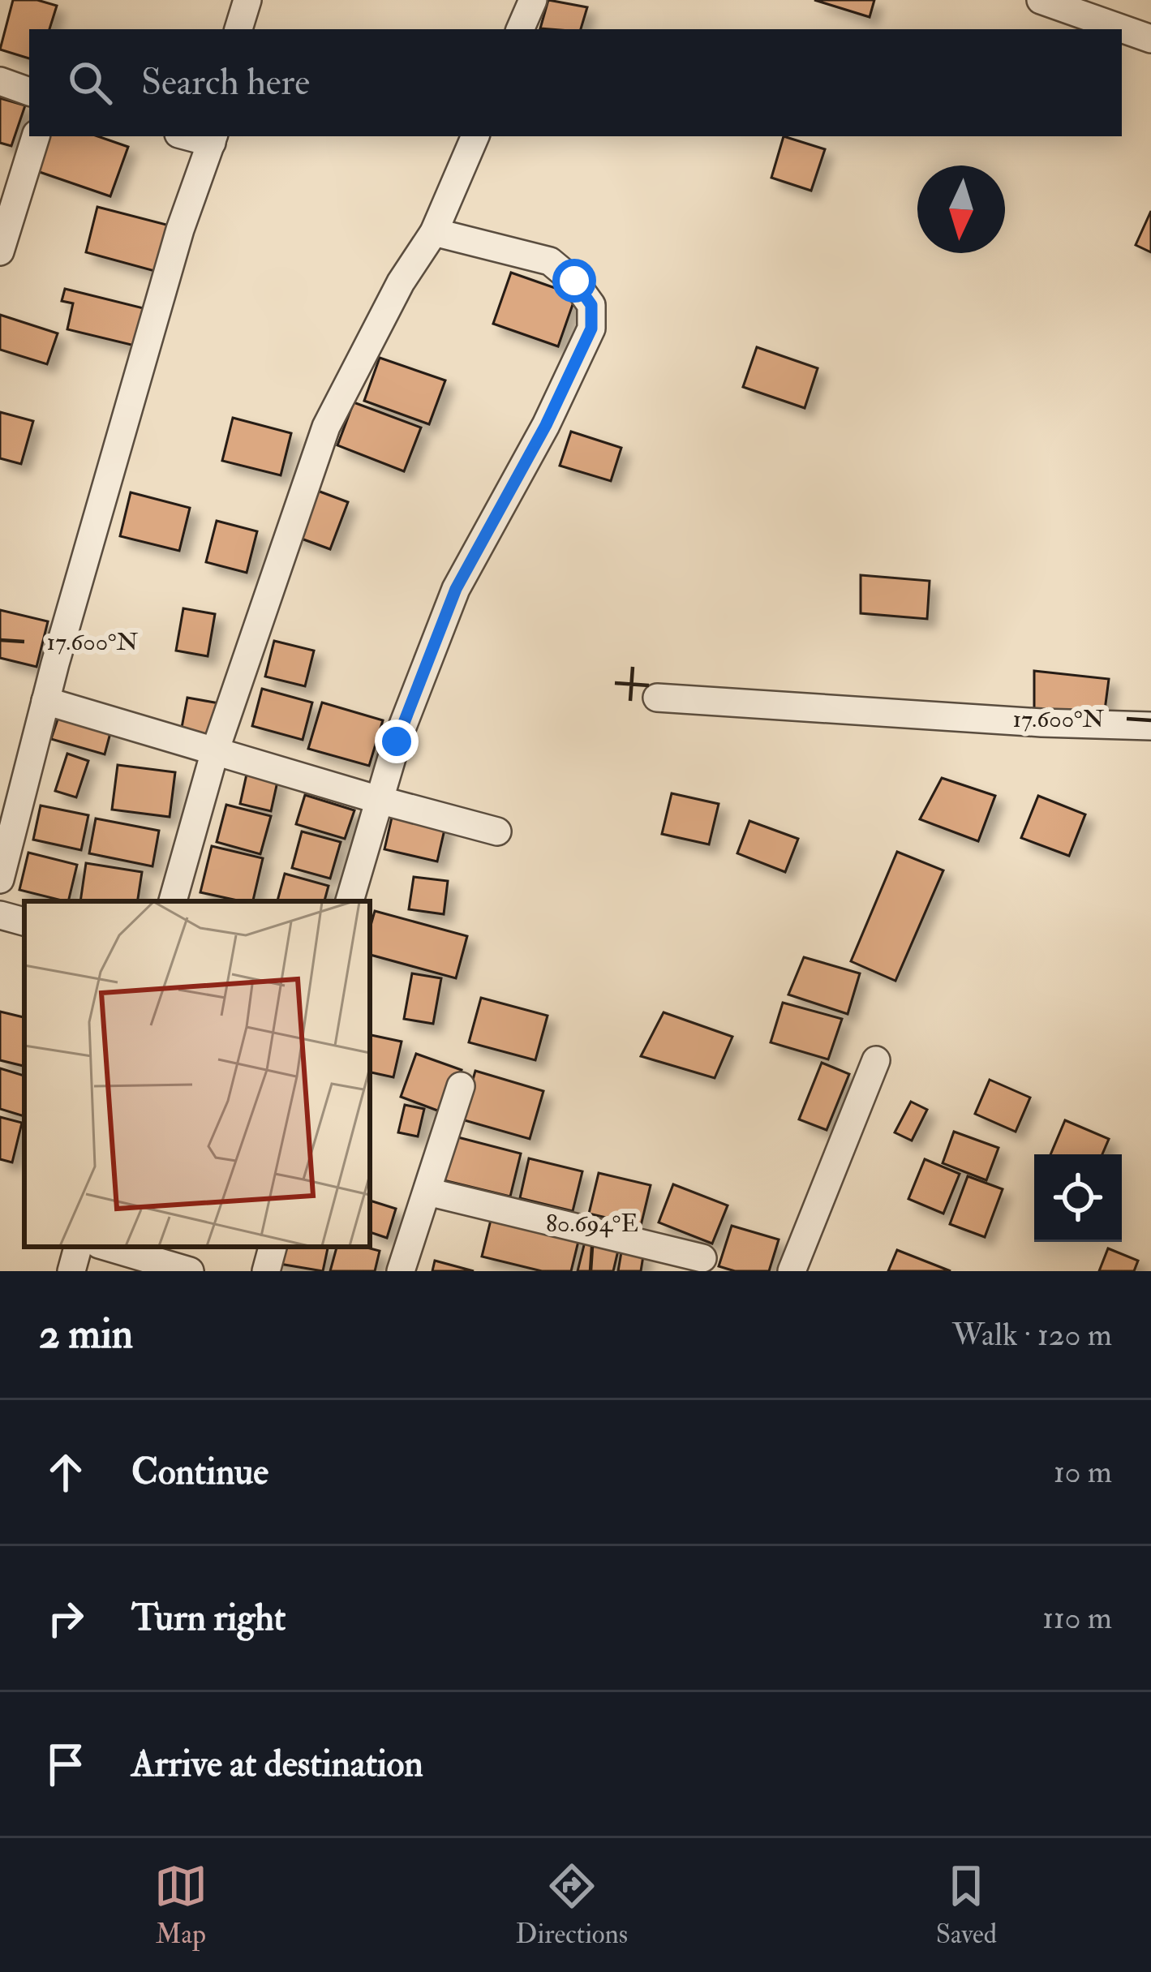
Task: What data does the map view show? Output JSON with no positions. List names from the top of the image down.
{
  "north": "bottom",
  "page": {
    "search": "Search here",
    "heading": ["2 min", "Walk · 120 m"],
    "list": [
      ["Continue", "10 m"],
      ["Turn right", "110 m"],
      "Arrive at destination"
    ],
    "nav": ["Map", "Directions", "Saved"]
  },
  "coordinates": ["17.600°N", "80.694°E"]
}
